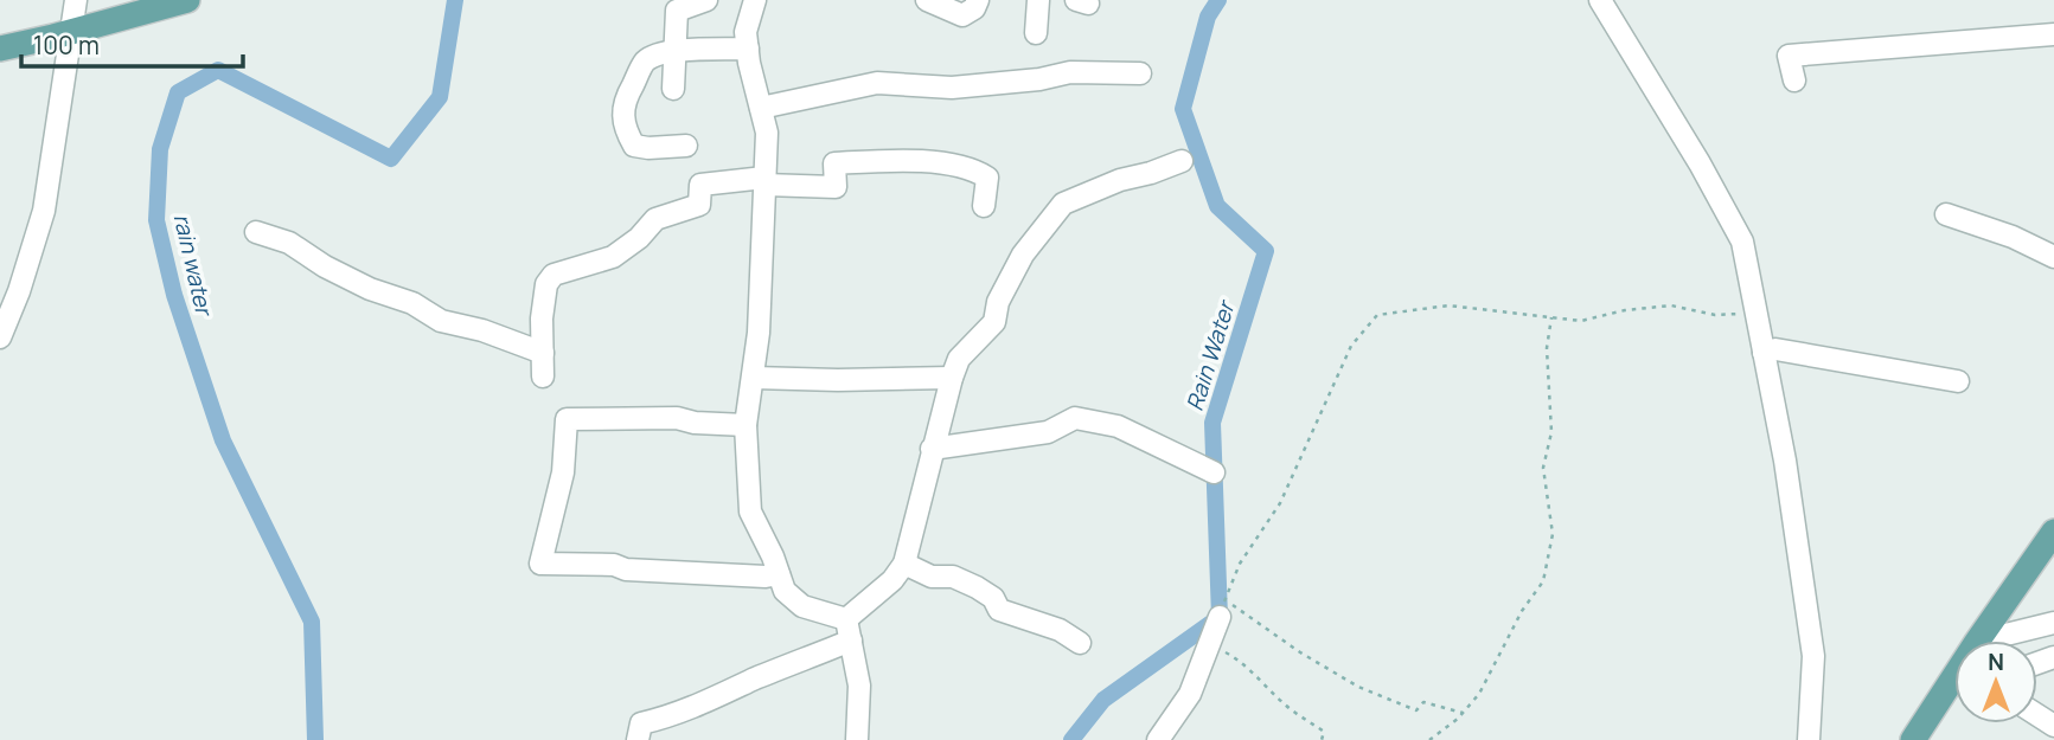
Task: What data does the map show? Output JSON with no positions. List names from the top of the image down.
{
  "water": ["rain water", "Rain Water"],
  "scale_bar": "100 m",
  "north": "top"
}
